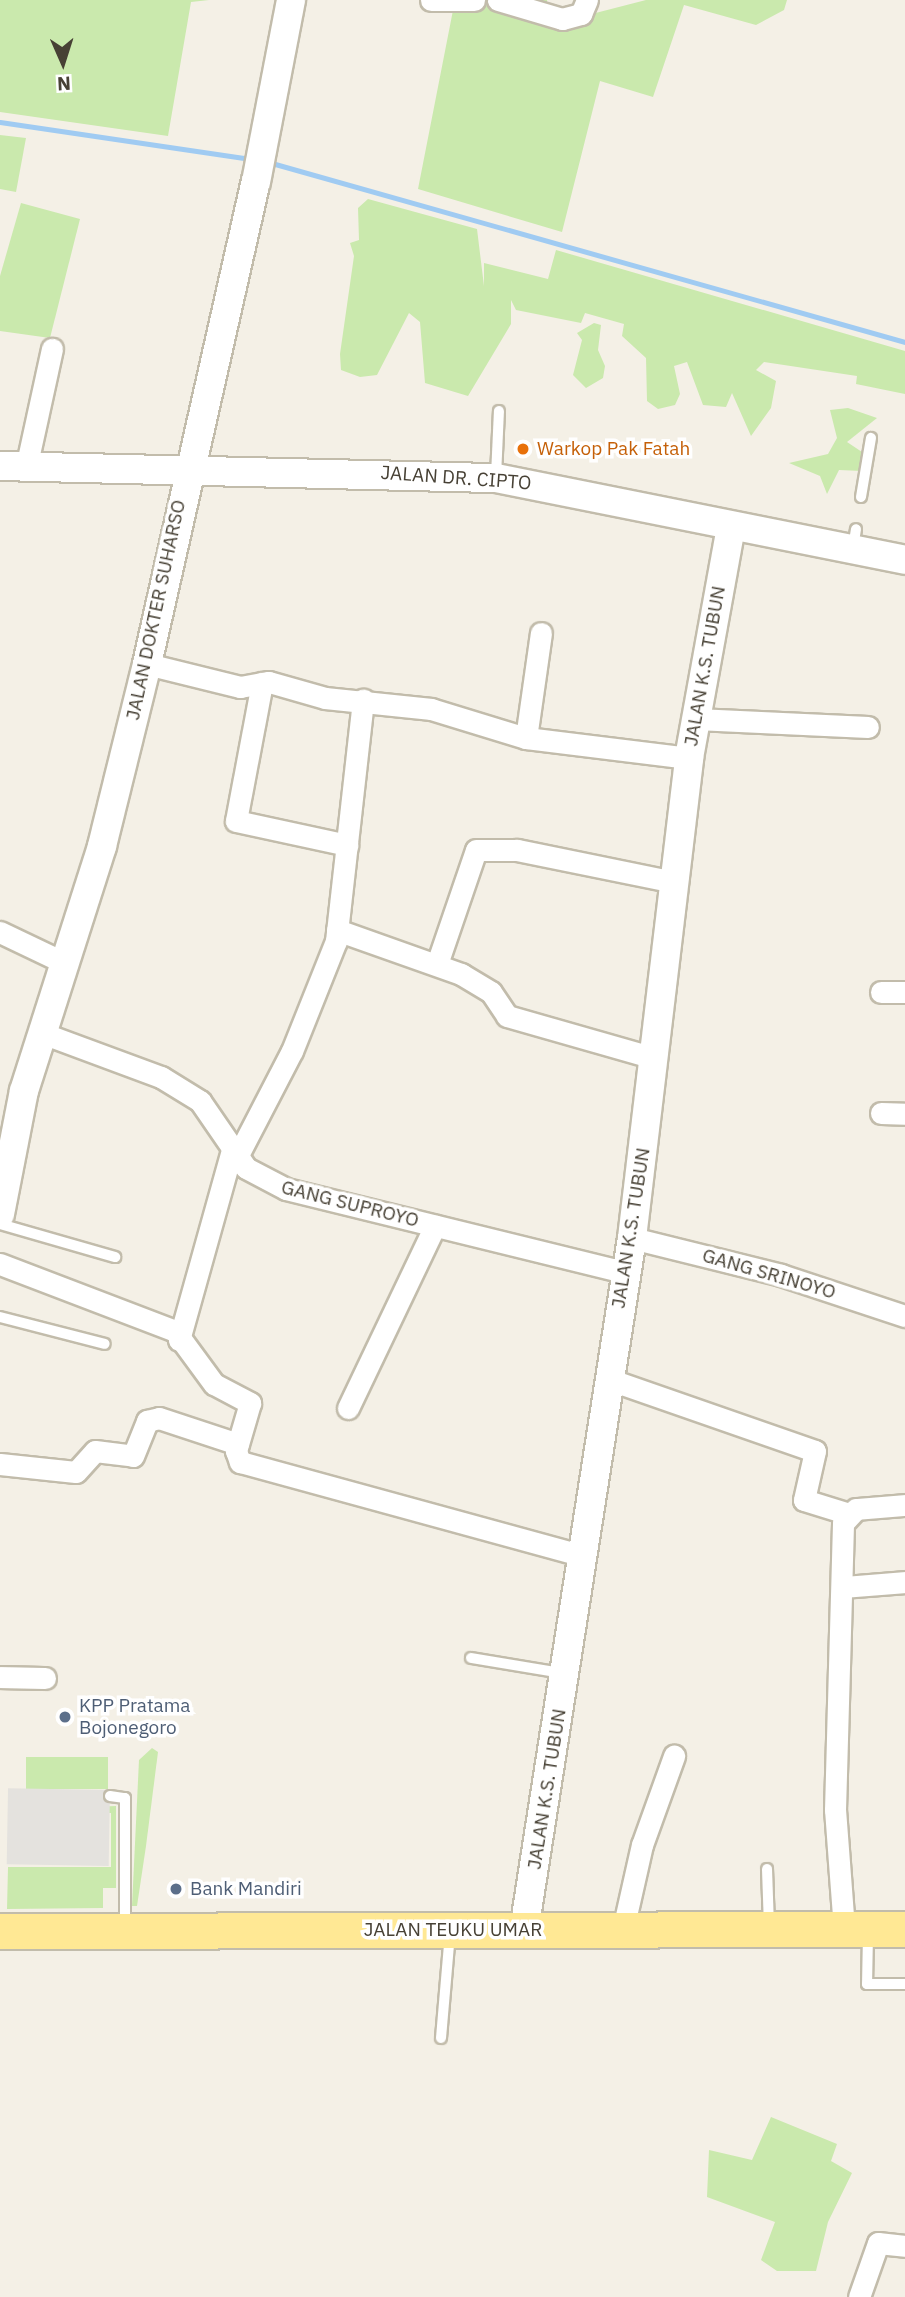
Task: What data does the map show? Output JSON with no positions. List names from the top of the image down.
{
  "streets": {
    "main road": ["JALAN TEUKU UMAR"],
    "street": [
      "JALAN DR. CIPTO",
      "JALAN DOKTER SUHARSO",
      "JALAN K.S. TUBUN",
      "GANG SUPROYO",
      "GANG SRINOYO"
    ]
  },
  "crossings": [
    ["JALAN DR. CIPTO", "JALAN DOKTER SUHARSO"],
    ["JALAN DR. CIPTO", "JALAN K.S. TUBUN"],
    ["JALAN DOKTER SUHARSO", "GANG SUPROYO"],
    ["JALAN K.S. TUBUN", "GANG SUPROYO"],
    ["JALAN K.S. TUBUN", "GANG SRINOYO"],
    ["JALAN K.S. TUBUN", "JALAN TEUKU UMAR"]
  ],
  "places": ["Warkop Pak Fatah", "KPP Pratama Bojonegoro", "Bank Mandiri"],
  "north": "bottom"
}
